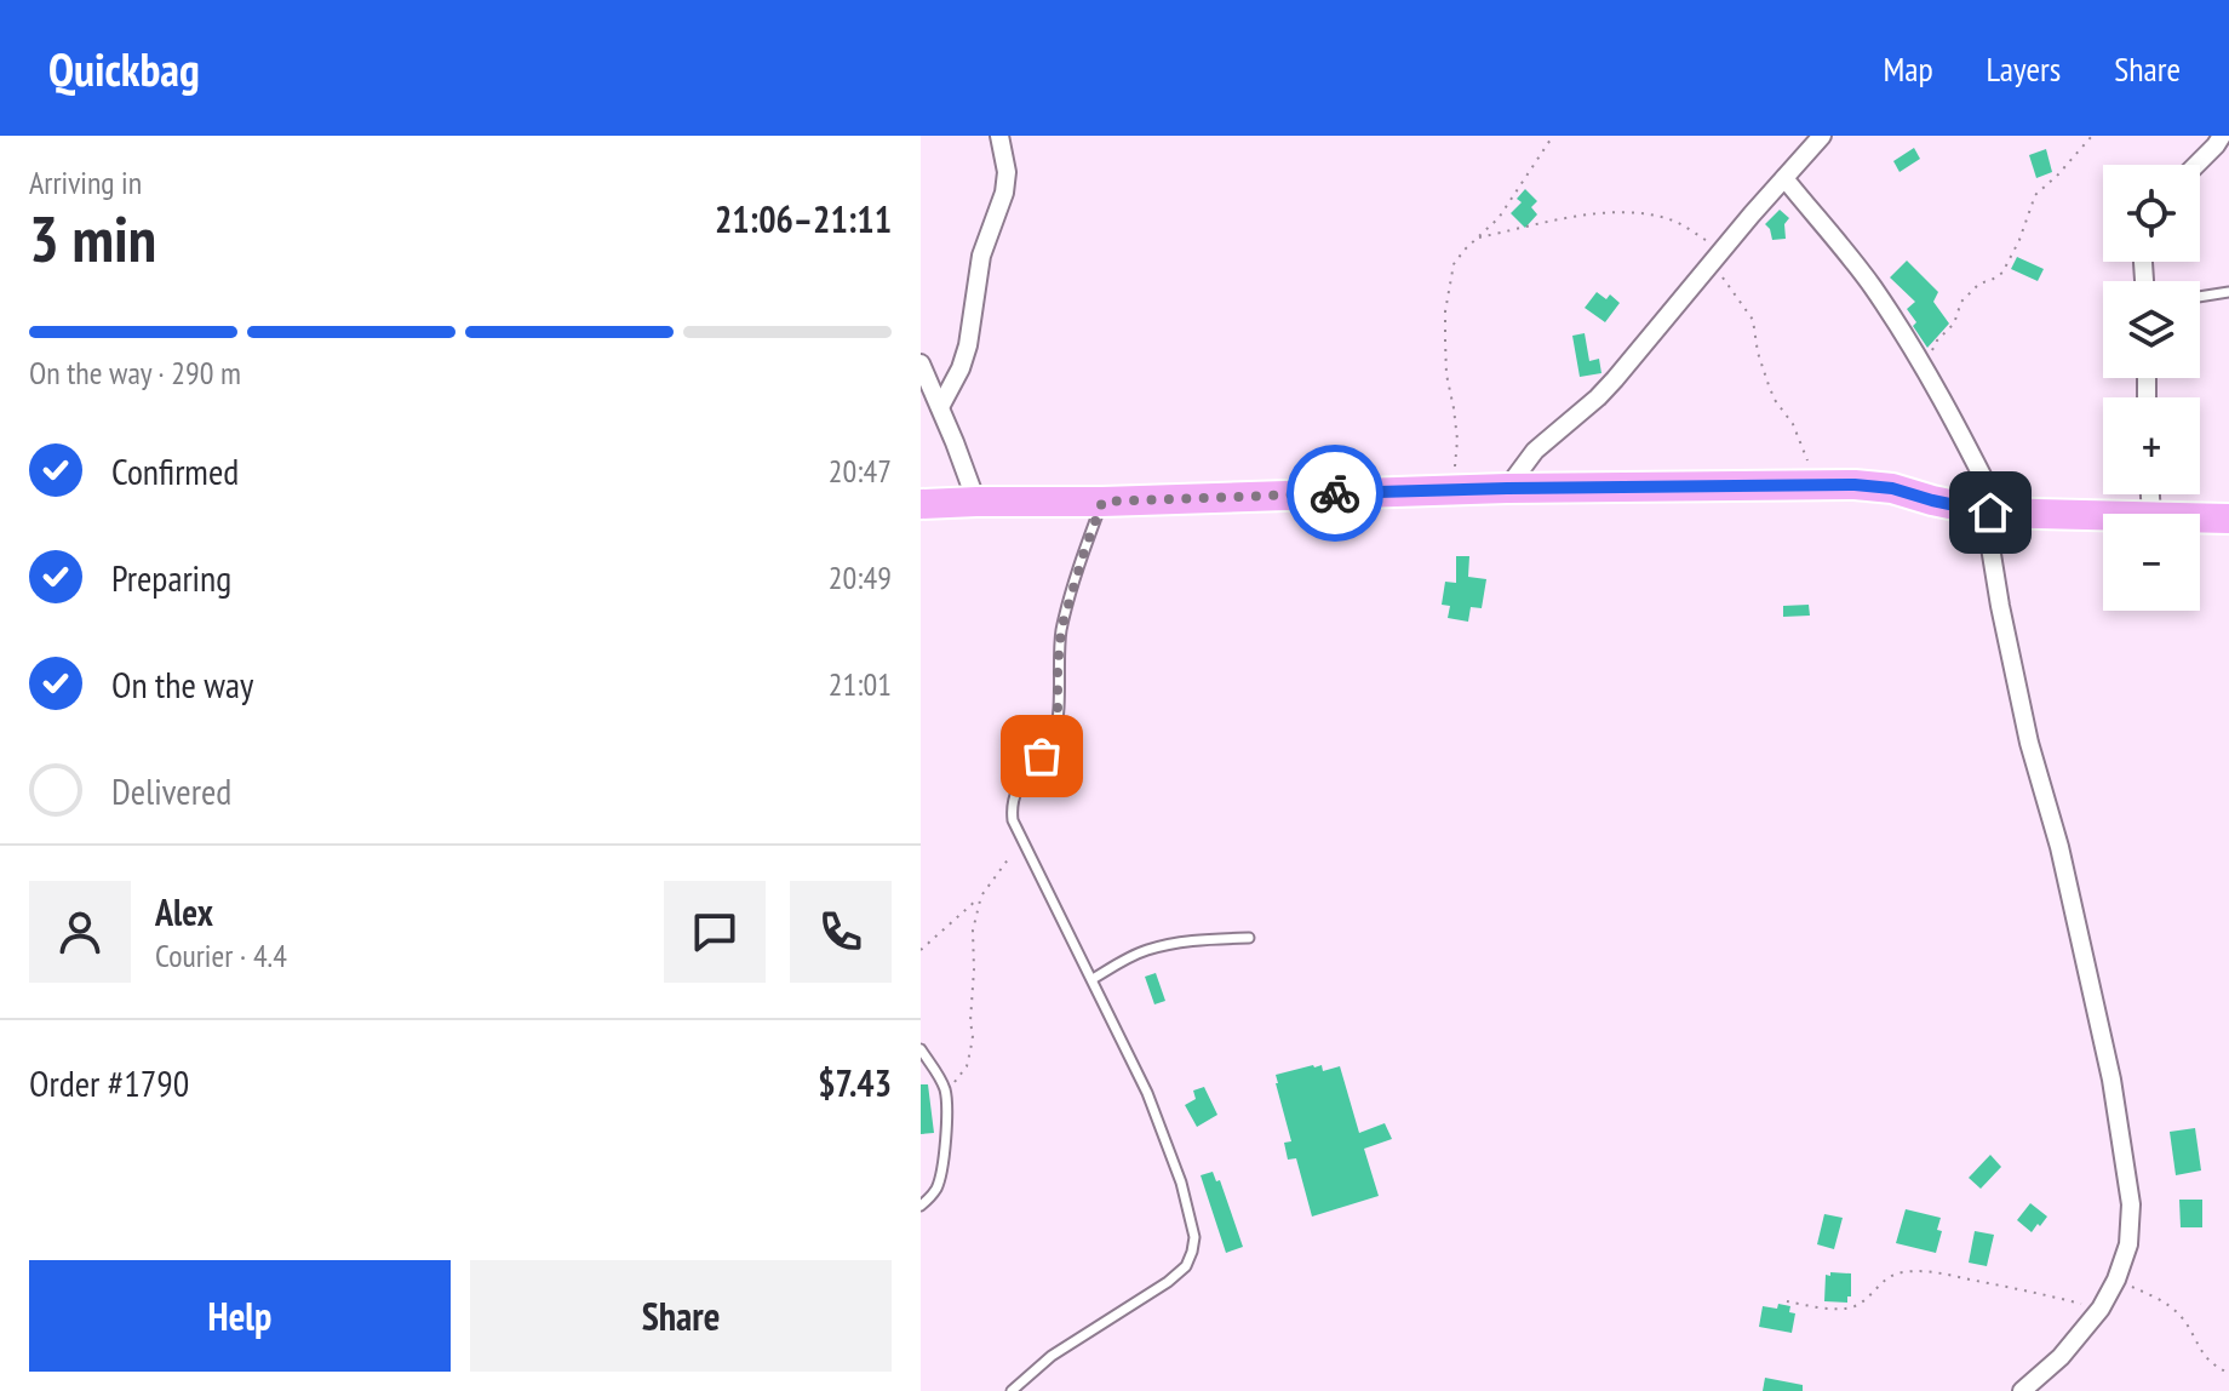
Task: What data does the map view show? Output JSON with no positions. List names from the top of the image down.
{
  "page": {
    "header": "Quickbag",
    "nav": ["Map", "Layers", "Share"],
    "heading": ["3 min", "Arriving in", "21:06–21:11"],
    "panel": [
      "Alex",
      "Courier · 4.4",
      "Order #1790",
      "$7.43"
    ],
    "map_buttons": ["+", "−"],
    "bar": "On the way · 290 m",
    "list": [
      ["Confirmed", "20:47"],
      ["Preparing", "20:49"],
      ["On the way", "21:01"],
      "Delivered"
    ],
    "buttons": ["Help", "Share"]
  }
}
